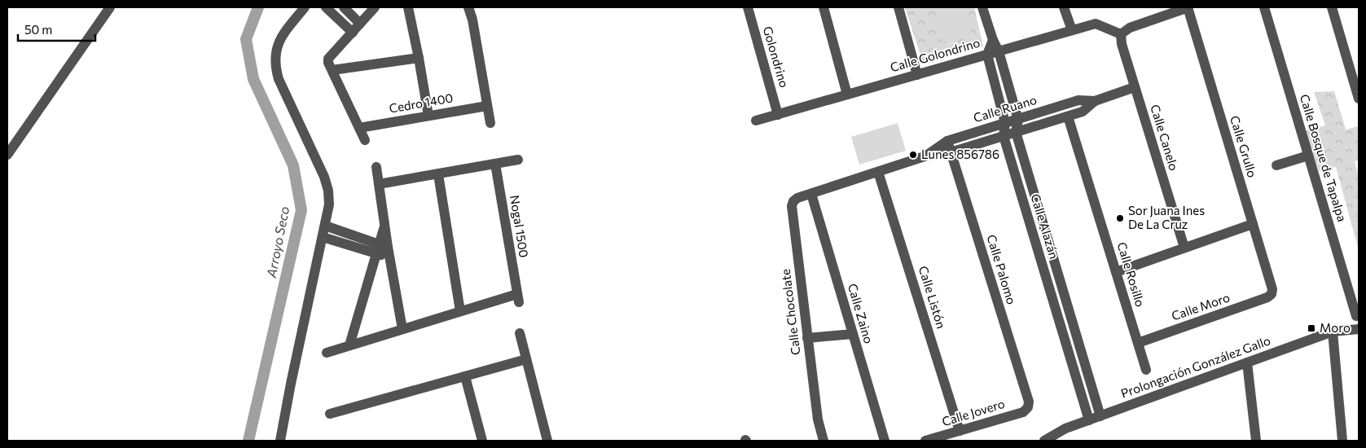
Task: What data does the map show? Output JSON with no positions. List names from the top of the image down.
{
  "streets": {
    "street": [
      "Calle Golondrino",
      "Golondrino",
      "Cedro 1400",
      "Calle Ruano",
      "Calle Canelo",
      "Calle Grullo",
      "Calle Bosque de Tapalpa",
      "Nogal 1500",
      "Calle Alazán",
      "Calle Palomo",
      "Calle Rosillo",
      "Calle Listón",
      "Calle Moro",
      "Calle Chocolate",
      "Calle Zaino",
      "Prolongación González Gallo",
      "Calle Jovero"
    ]
  },
  "crossings": [
    ["Calle Golondrino", "Golondrino"],
    ["Calle Golondrino", "Calle Canelo"],
    ["Calle Golondrino", "Calle Alazán"],
    ["Calle Ruano", "Calle Canelo"],
    ["Calle Ruano", "Calle Alazán"],
    ["Calle Ruano", "Calle Palomo"],
    ["Calle Ruano", "Calle Rosillo"],
    ["Calle Ruano", "Calle Listón"],
    ["Calle Ruano", "Calle Chocolate"],
    ["Calle Ruano", "Calle Zaino"],
    ["Calle Grullo", "Calle Moro"],
    ["Calle Alazán", "Prolongación González Gallo"],
    ["Calle Palomo", "Calle Jovero"],
    ["Calle Rosillo", "Calle Moro"],
    ["Calle Listón", "Calle Jovero"]
  ],
  "water": ["Arroyo Seco"],
  "places": {
    "other": ["Lunes 856786", "Sor Juana Ines De La Cruz"],
    "transit": ["Moro"]
  },
  "scale_bar": "50 m"
}
